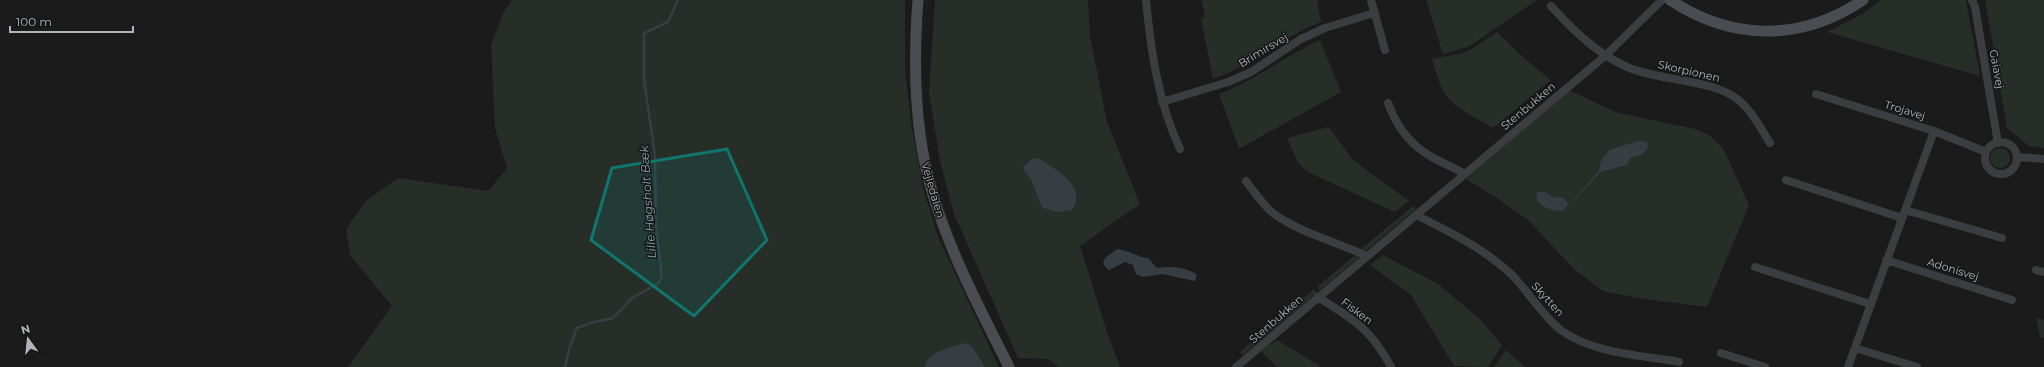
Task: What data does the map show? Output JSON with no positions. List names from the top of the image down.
{
  "streets": {
    "street": [
      "Brimirsvej",
      "Gaiavej",
      "Skorpionen",
      "Stenbukken",
      "Trojavej",
      "Vejledalen",
      "Adonisvej",
      "Skytten",
      "Fisken"
    ]
  },
  "crossings": [
    ["Gaiavej", "Trojavej"],
    ["Skorpionen", "Stenbukken"],
    ["Stenbukken", "Skytten"],
    ["Stenbukken", "Fisken"]
  ],
  "water": ["Lille Høgsholt Bæk"],
  "scale_bar": "100 m",
  "north": "top"
}
